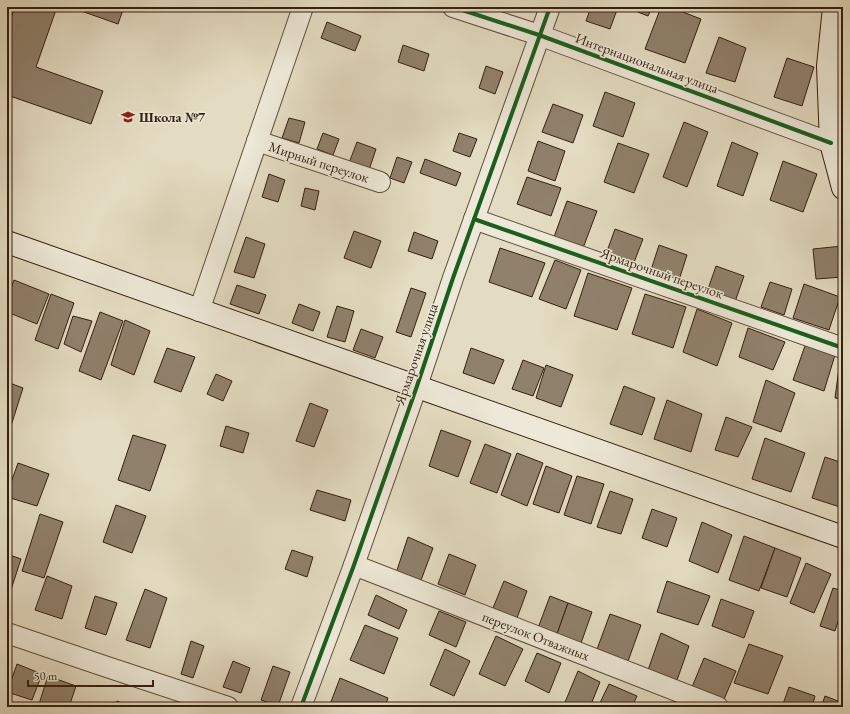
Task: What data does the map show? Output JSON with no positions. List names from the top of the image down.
{
  "streets": {
    "street": [
      "Интернациональная улица",
      "Мирный переулок",
      "Ярмарочный переулок",
      "Ярмарочная улица",
      "переулок Отважных"
    ]
  },
  "crossings": [
    ["Интернациональная улица", "Ярмарочная улица"],
    ["Ярмарочный переулок", "Ярмарочная улица"],
    ["Ярмарочная улица", "переулок Отважных"]
  ],
  "places": {
    "school or university": ["Школа №7"]
  },
  "scale_bar": "50 m"
}
